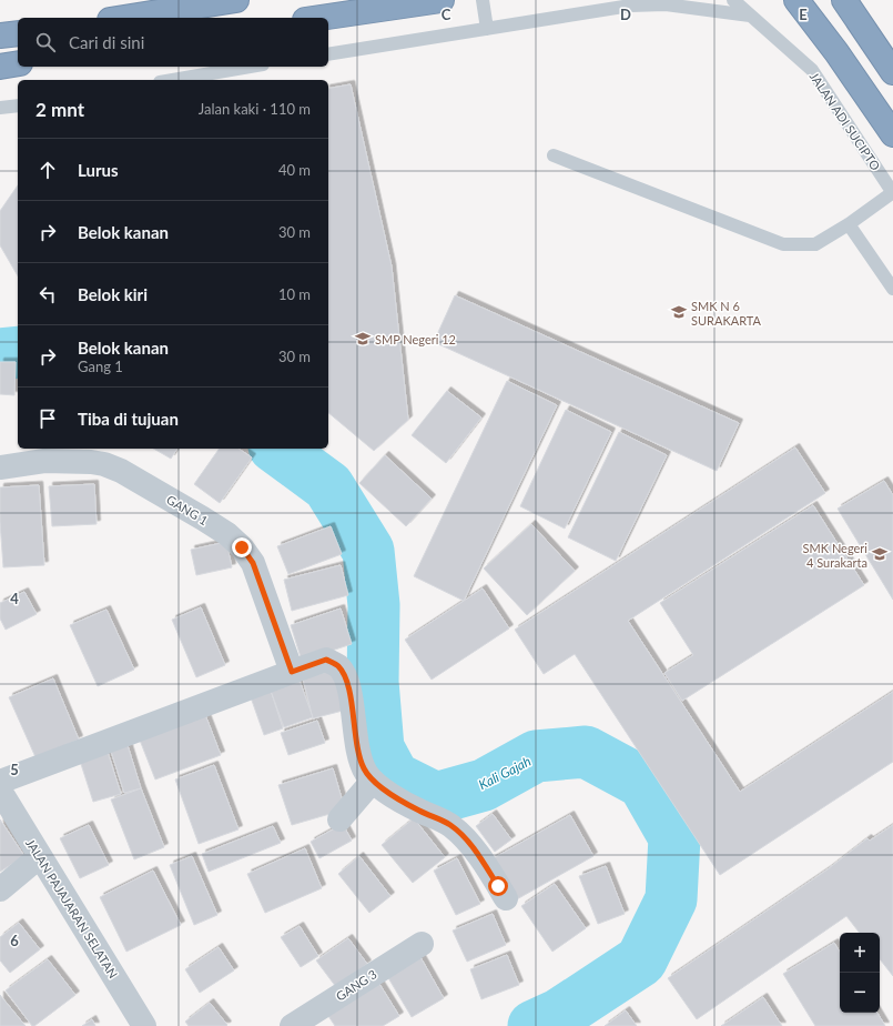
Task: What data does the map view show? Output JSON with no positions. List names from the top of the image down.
{
  "streets": {
    "street": ["GANG 1", "JALAN PAJAJARAN SELATAN", "GANG 3"],
    "lane": ["JALAN ADI SUCIPTO"]
  },
  "water": ["Kali Gajah"],
  "places": {
    "school or university": ["SMK N 6 SURAKARTA", "SMP Negeri 12", "SMK Negeri 4 Surakarta"]
  },
  "page": {
    "search": "Cari di sini",
    "heading": ["2 mnt", "Jalan kaki · 110 m"],
    "list": [
      ["Lurus", "40 m"],
      ["Belok kanan", "30 m"],
      ["Belok kiri", "10 m"],
      ["Belok kanan", "Gang 1", "30 m"],
      "Tiba di tujuan"
    ],
    "map_buttons": ["+", "−"]
  },
  "grid": {
    "columns": ["C", "D", "E"],
    "rows": ["4", "5", "6"]
  }
}
